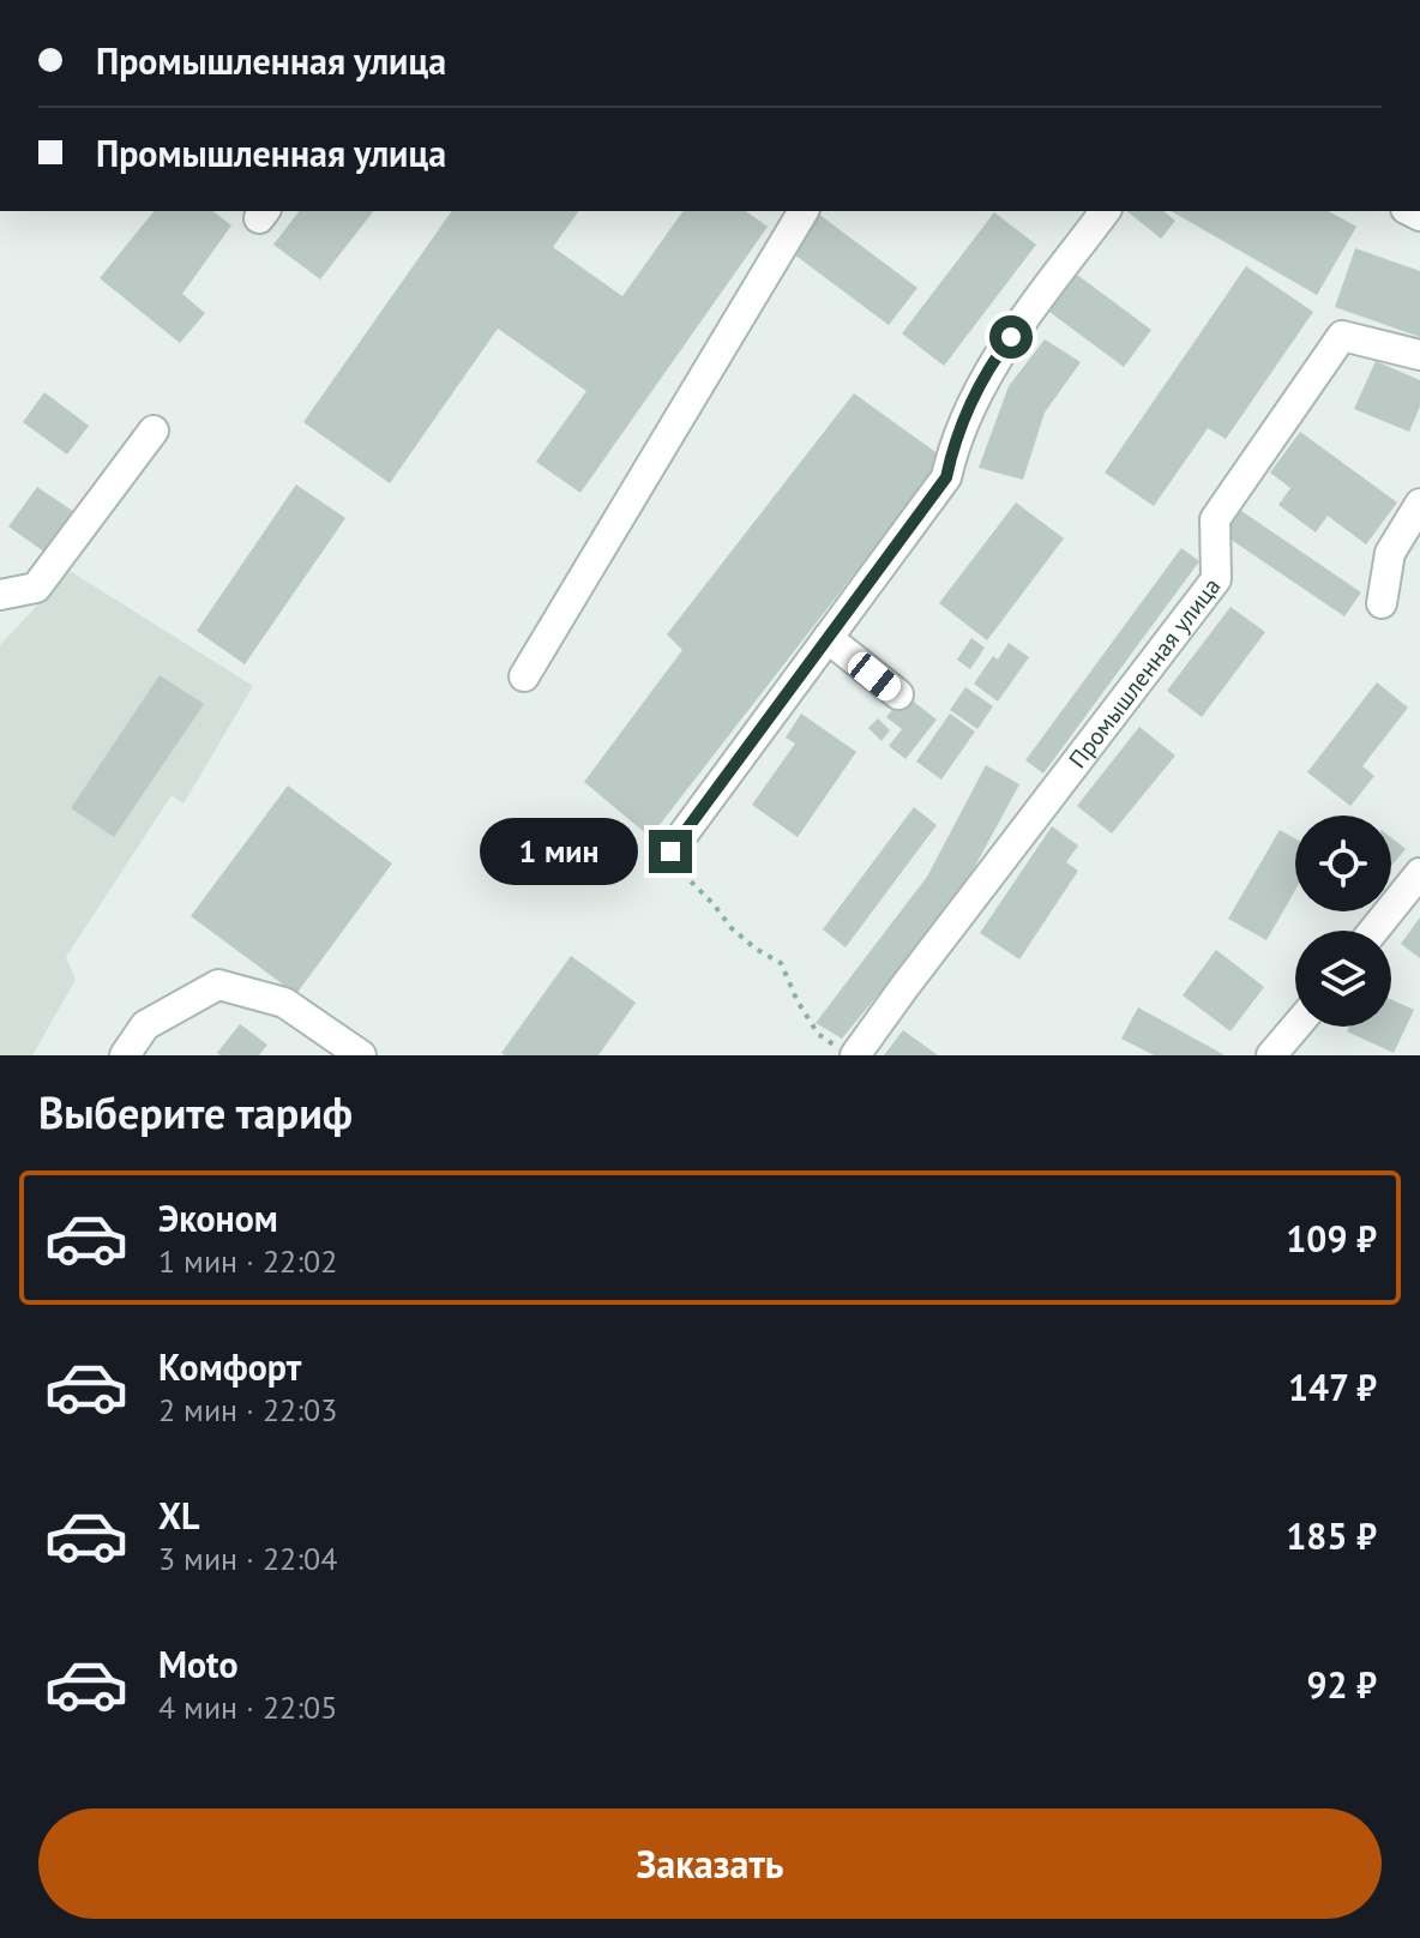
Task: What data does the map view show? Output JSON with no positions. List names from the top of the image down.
{
  "streets": {
    "street": ["Промышленная улица"]
  },
  "page": {
    "banner": ["Промышленная улица", "Промышленная улица"],
    "bubble": "1 мин",
    "heading": "Выберите тариф",
    "list": [
      {
        "name": "Эконом",
        "note": "1 мин · 22:02",
        "value": "109 ₽"
      },
      {
        "name": "Комфорт",
        "note": "2 мин · 22:03",
        "value": "147 ₽"
      },
      {
        "name": "XL",
        "note": "3 мин · 22:04",
        "value": "185 ₽"
      },
      {
        "name": "Moto",
        "note": "4 мин · 22:05",
        "value": "92 ₽"
      }
    ],
    "buttons": "Заказать"
  }
}
